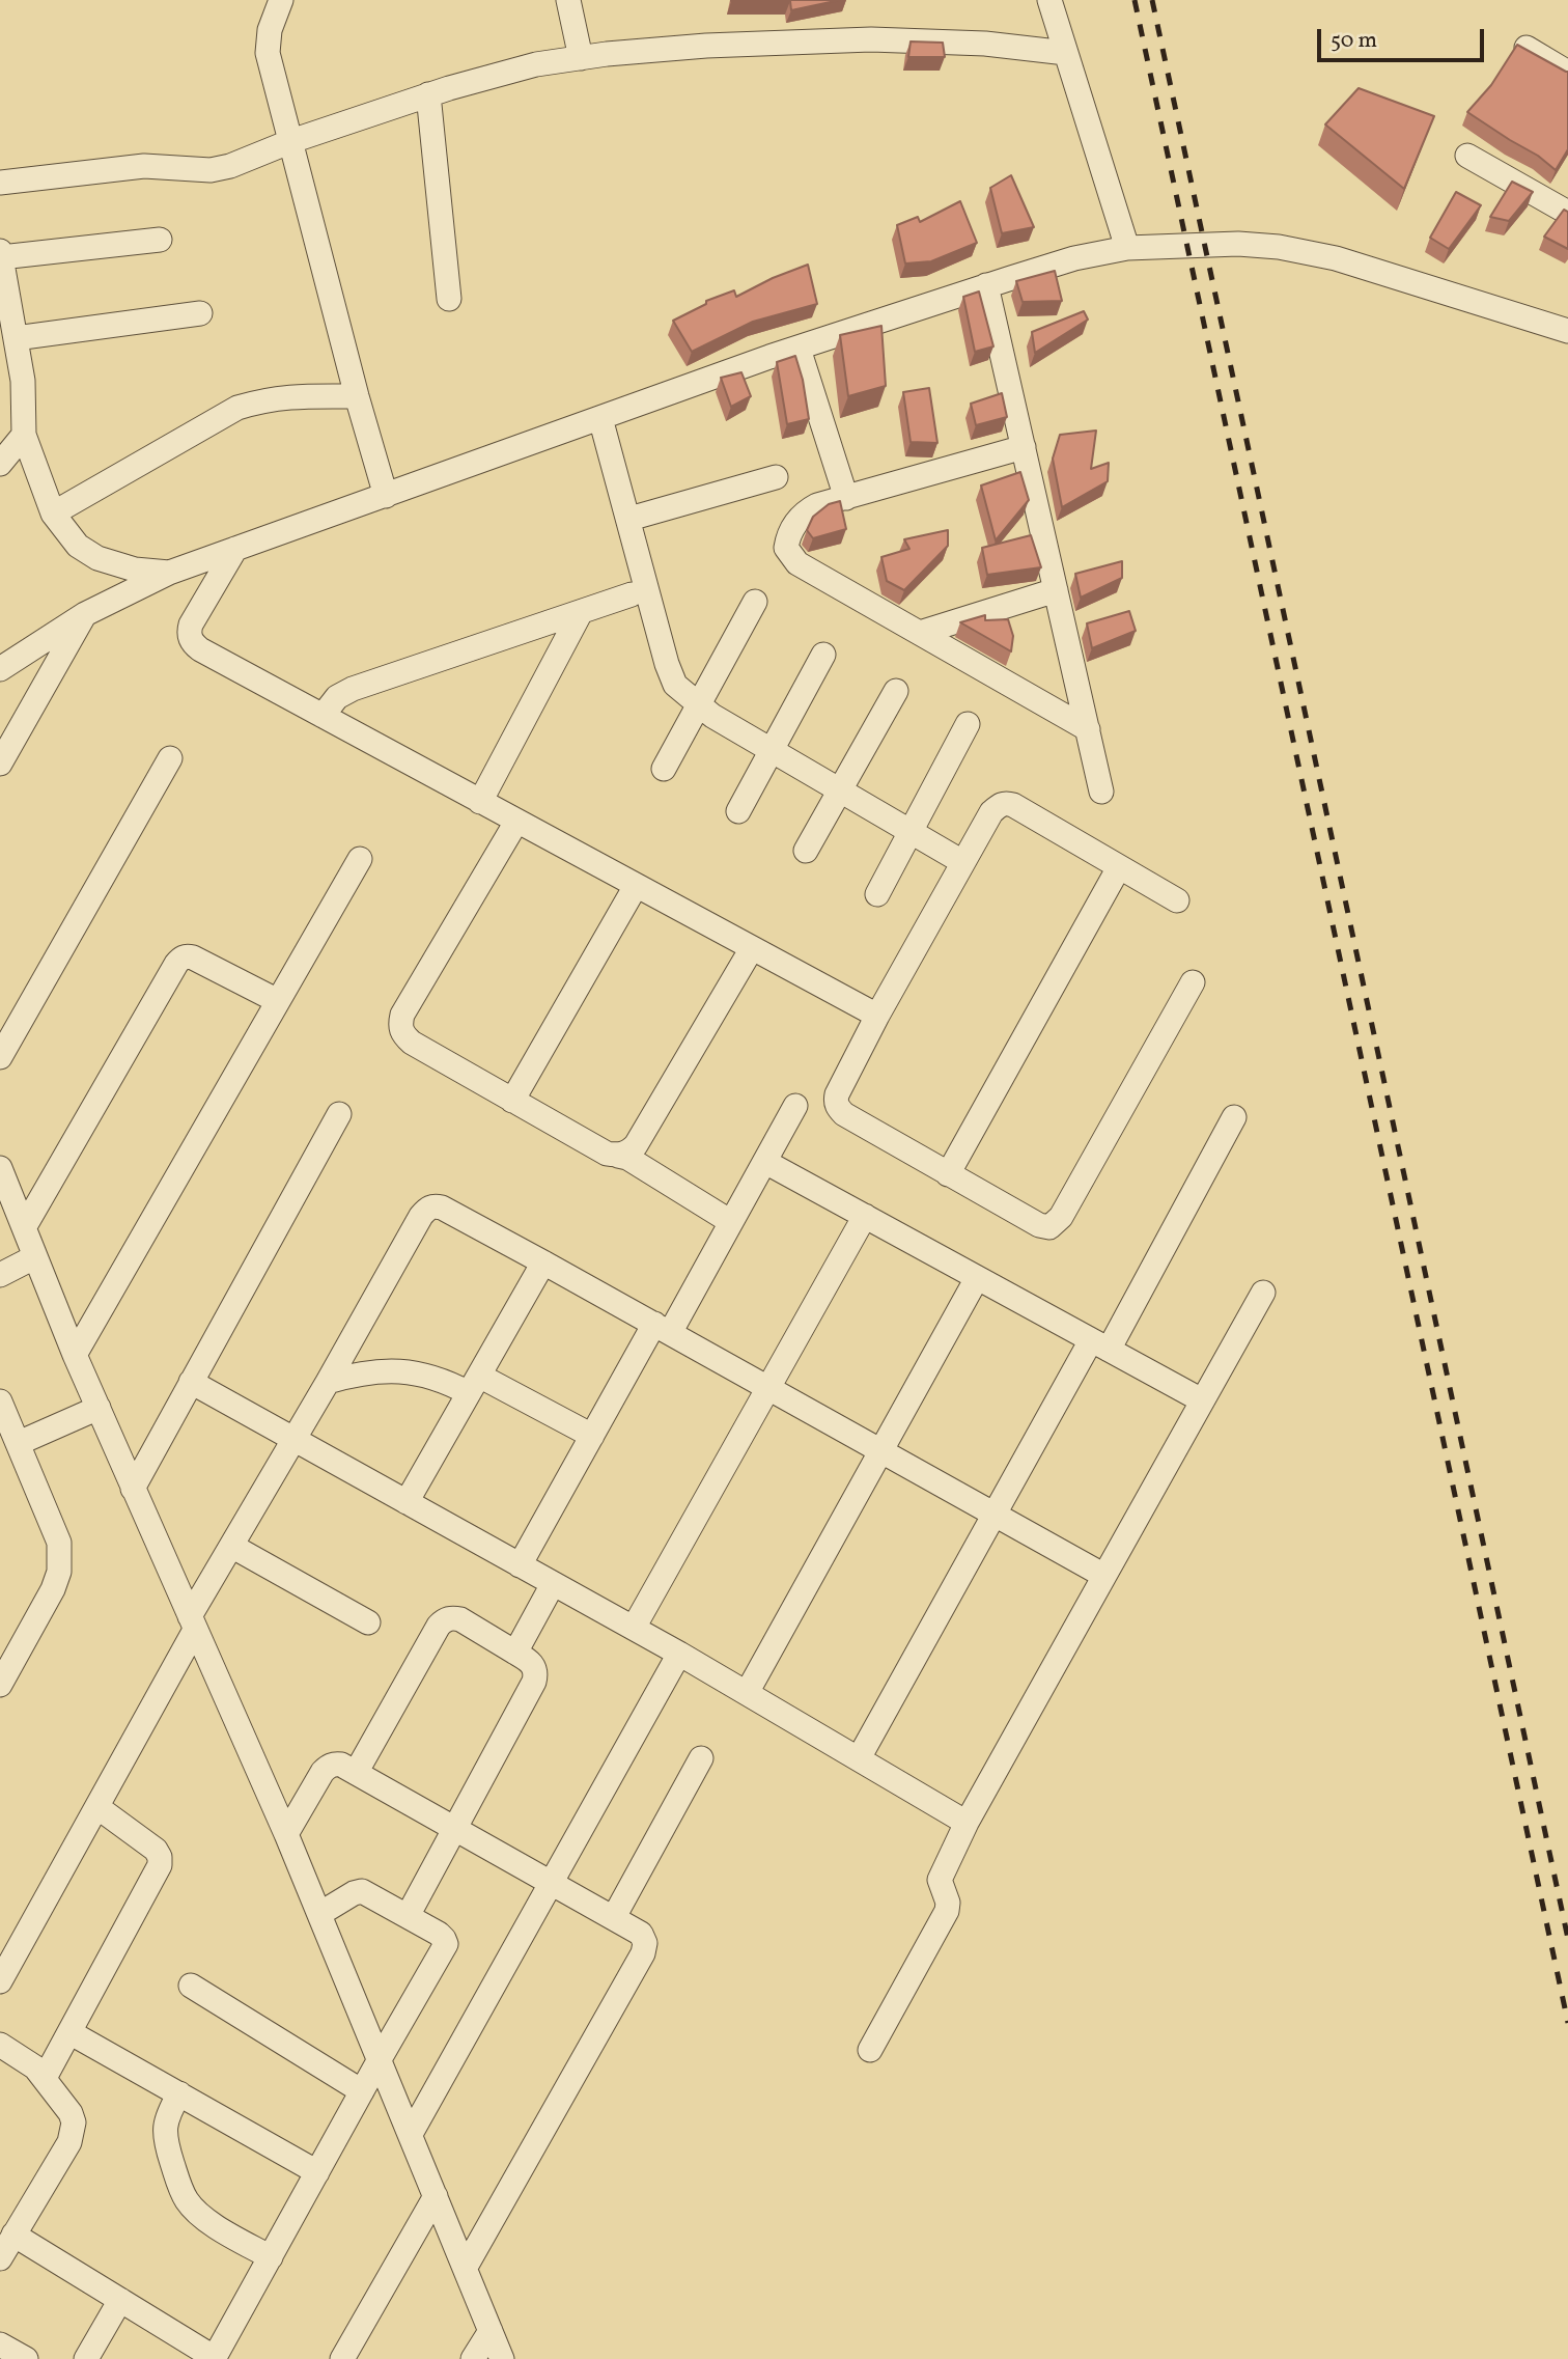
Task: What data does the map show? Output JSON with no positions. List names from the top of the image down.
{
  "scale_bar": "50 m"
}
